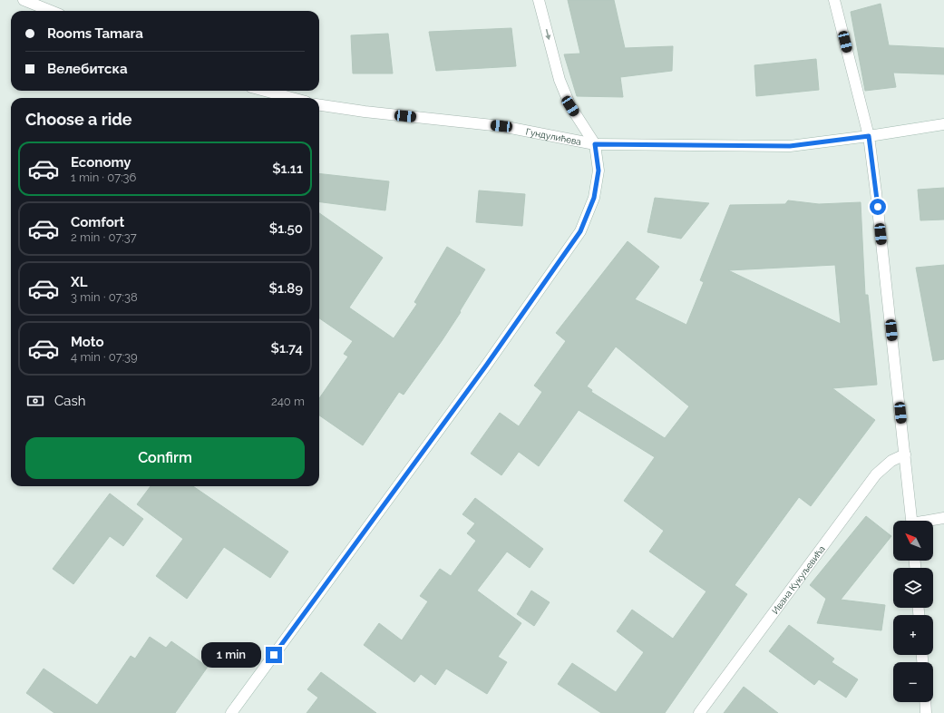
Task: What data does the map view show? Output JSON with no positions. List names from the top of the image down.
{
  "streets": {
    "street": ["Гундулићева", "Ивана Кукуљевића"]
  },
  "north": "top left",
  "page": {
    "banner": ["Rooms Tamara", "Велебитска"],
    "heading": "Choose a ride",
    "list": [
      {
        "name": "Economy",
        "note": "1 min · 07:36",
        "value": "$1.11"
      },
      {
        "name": "Comfort",
        "note": "2 min · 07:37",
        "value": "$1.50"
      },
      {
        "name": "XL",
        "note": "3 min · 07:38",
        "value": "$1.89"
      },
      {
        "name": "Moto",
        "note": "4 min · 07:39",
        "value": "$1.74"
      }
    ],
    "pay": ["Cash", "240 m"],
    "buttons": "Confirm",
    "map_buttons": ["+", "−"],
    "bubble": "1 min"
  }
}
